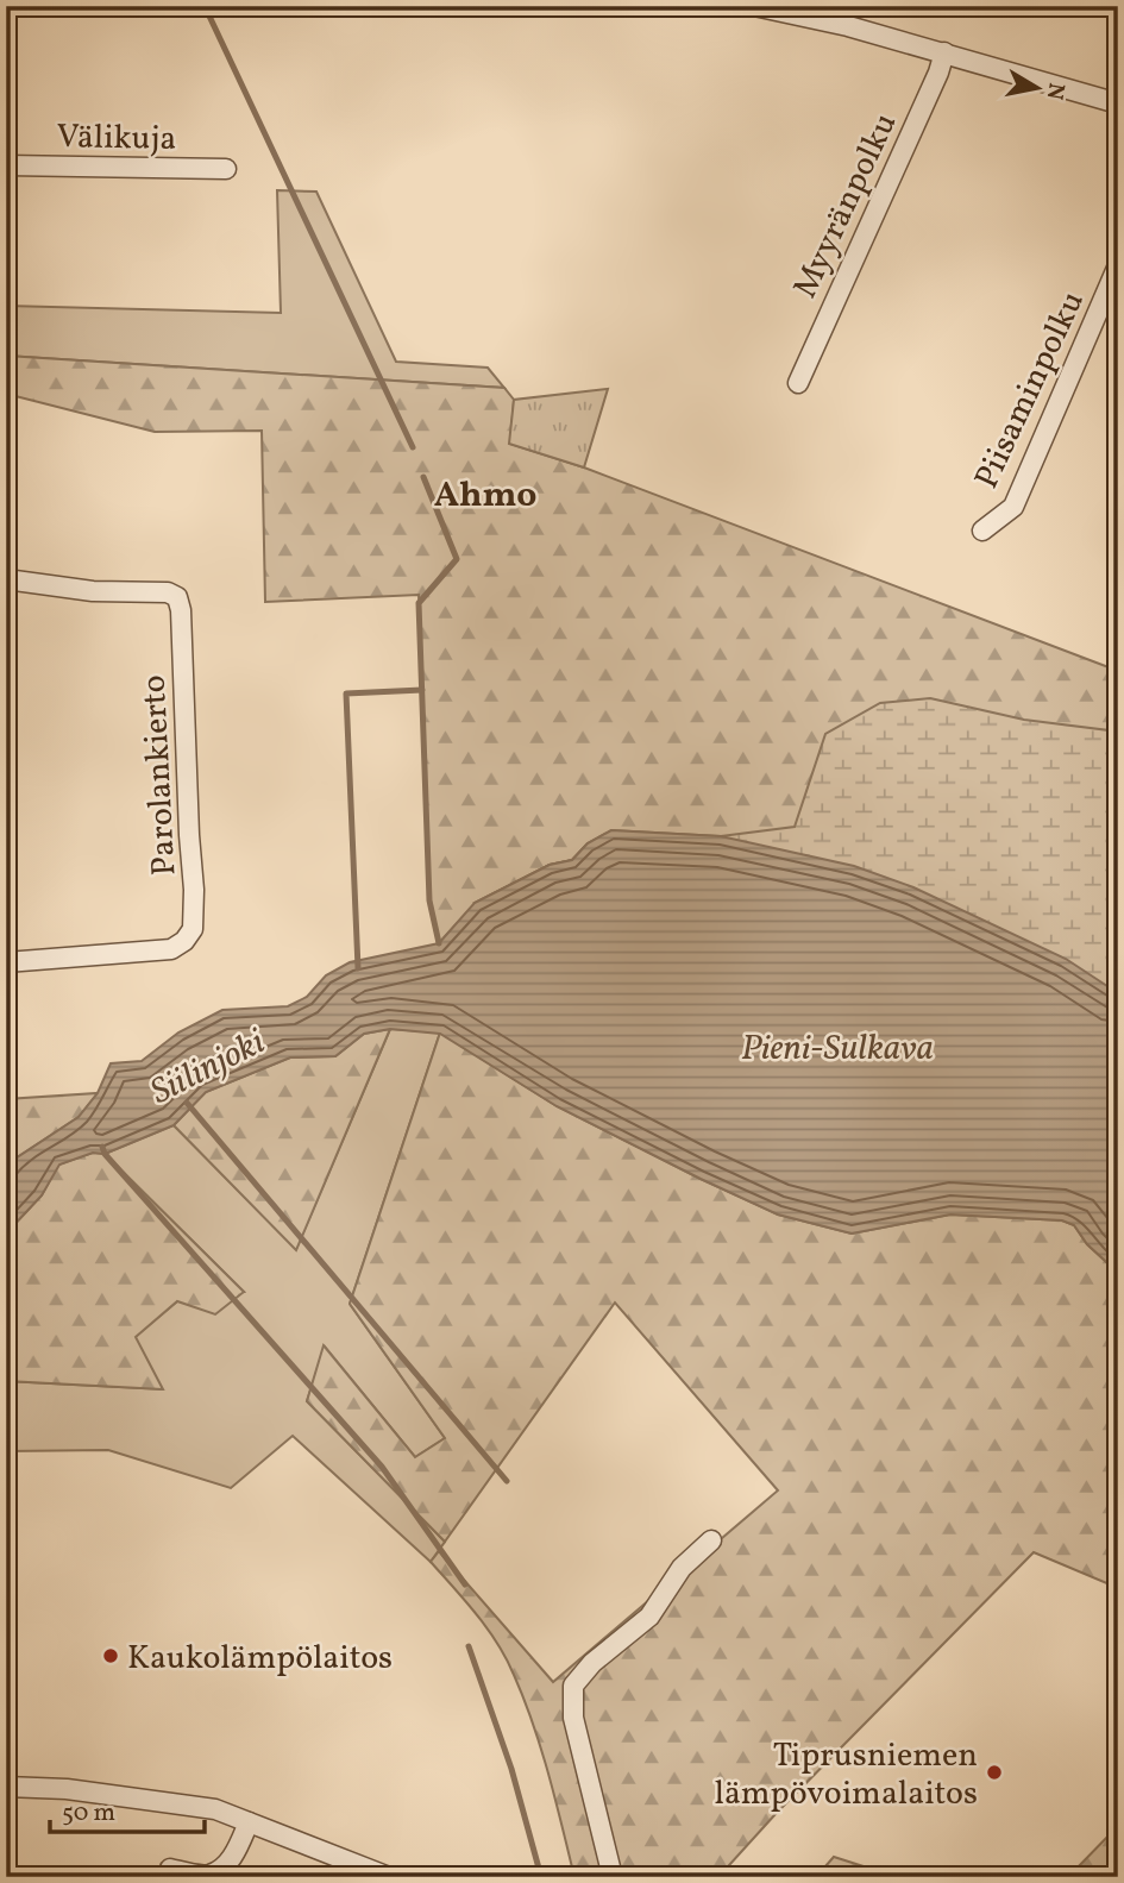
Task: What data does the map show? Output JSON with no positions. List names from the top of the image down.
{
  "streets": {
    "street": [
      "Välikuja",
      "Myyränpolku",
      "Piisaminpolku",
      "Parolankierto"
    ]
  },
  "districts": ["Ahmo"],
  "water": ["Pieni-Sulkava", "Siilinjoki"],
  "places": ["Kaukolämpölaitos", "Tiprusniemen lämpövoimalaitos"],
  "scale_bar": "50 m",
  "north": "right"
}
